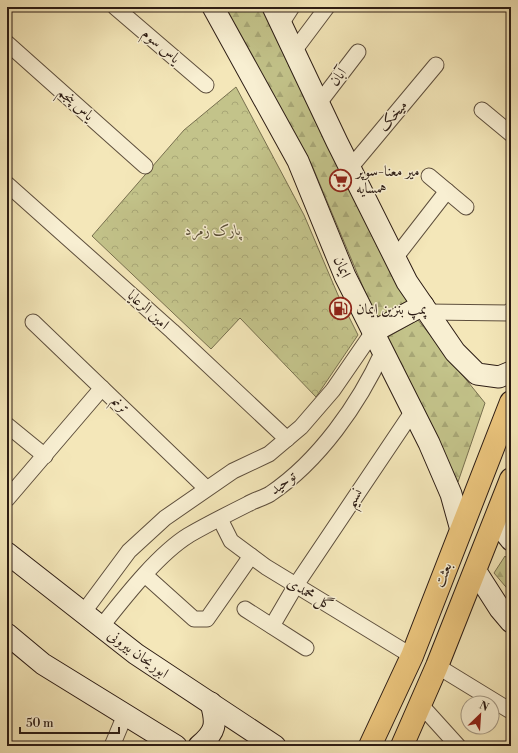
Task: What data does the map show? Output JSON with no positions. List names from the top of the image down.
{
  "streets": {
    "main road": ["ایمان", "بعثت", "ابوریحان بیرونی"],
    "street": [
      "یاس سوم",
      "آبان",
      "یاس پنجم",
      "میخک",
      "امین الرعایا",
      "ترنم",
      "توحید",
      "نسیم",
      "گل محمدی"
    ]
  },
  "crossings": [
    ["ایمان", "توحید"],
    ["ایمان", "نسیم"],
    ["ایمان", "بعثت"],
    ["توحید", "گل محمدی"],
    ["توحید", "ابوریحان بیرونی"],
    ["نسیم", "گل محمدی"],
    ["بعثت", "گل محمدی"]
  ],
  "parks": ["پارک زمرد"],
  "places": {
    "supermarket": ["میر معنا-سوپر همسایه"],
    "fuel station": ["پمپ بنزین ایمان"]
  },
  "scale_bar": "50 m",
  "north": "top right"
}
